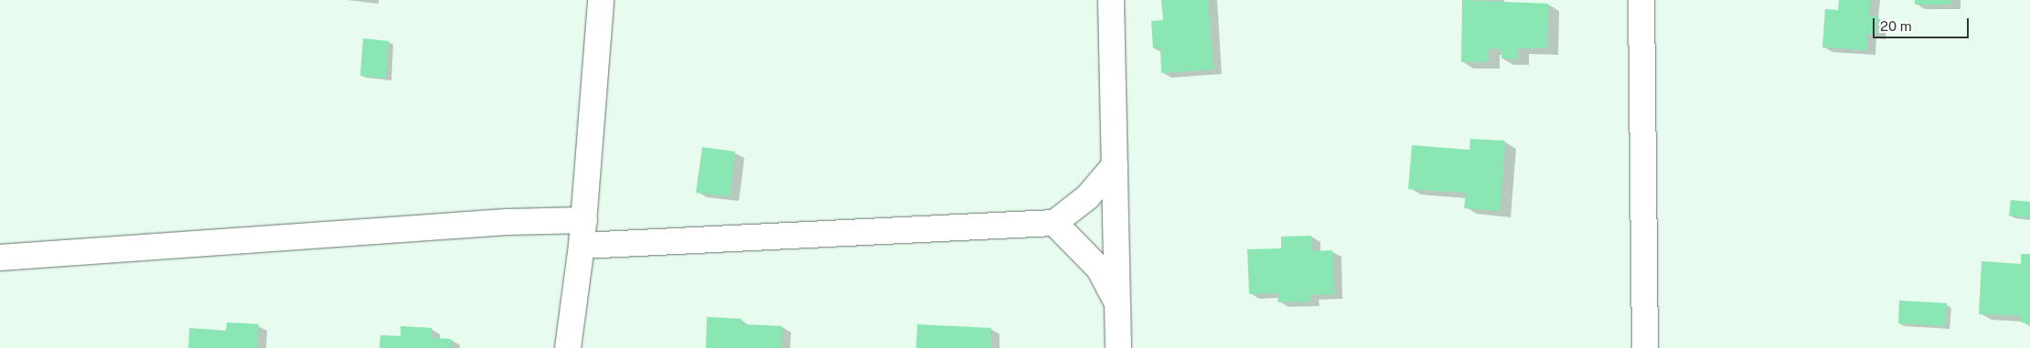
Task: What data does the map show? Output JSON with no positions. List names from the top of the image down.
{
  "scale_bar": "20 m"
}
